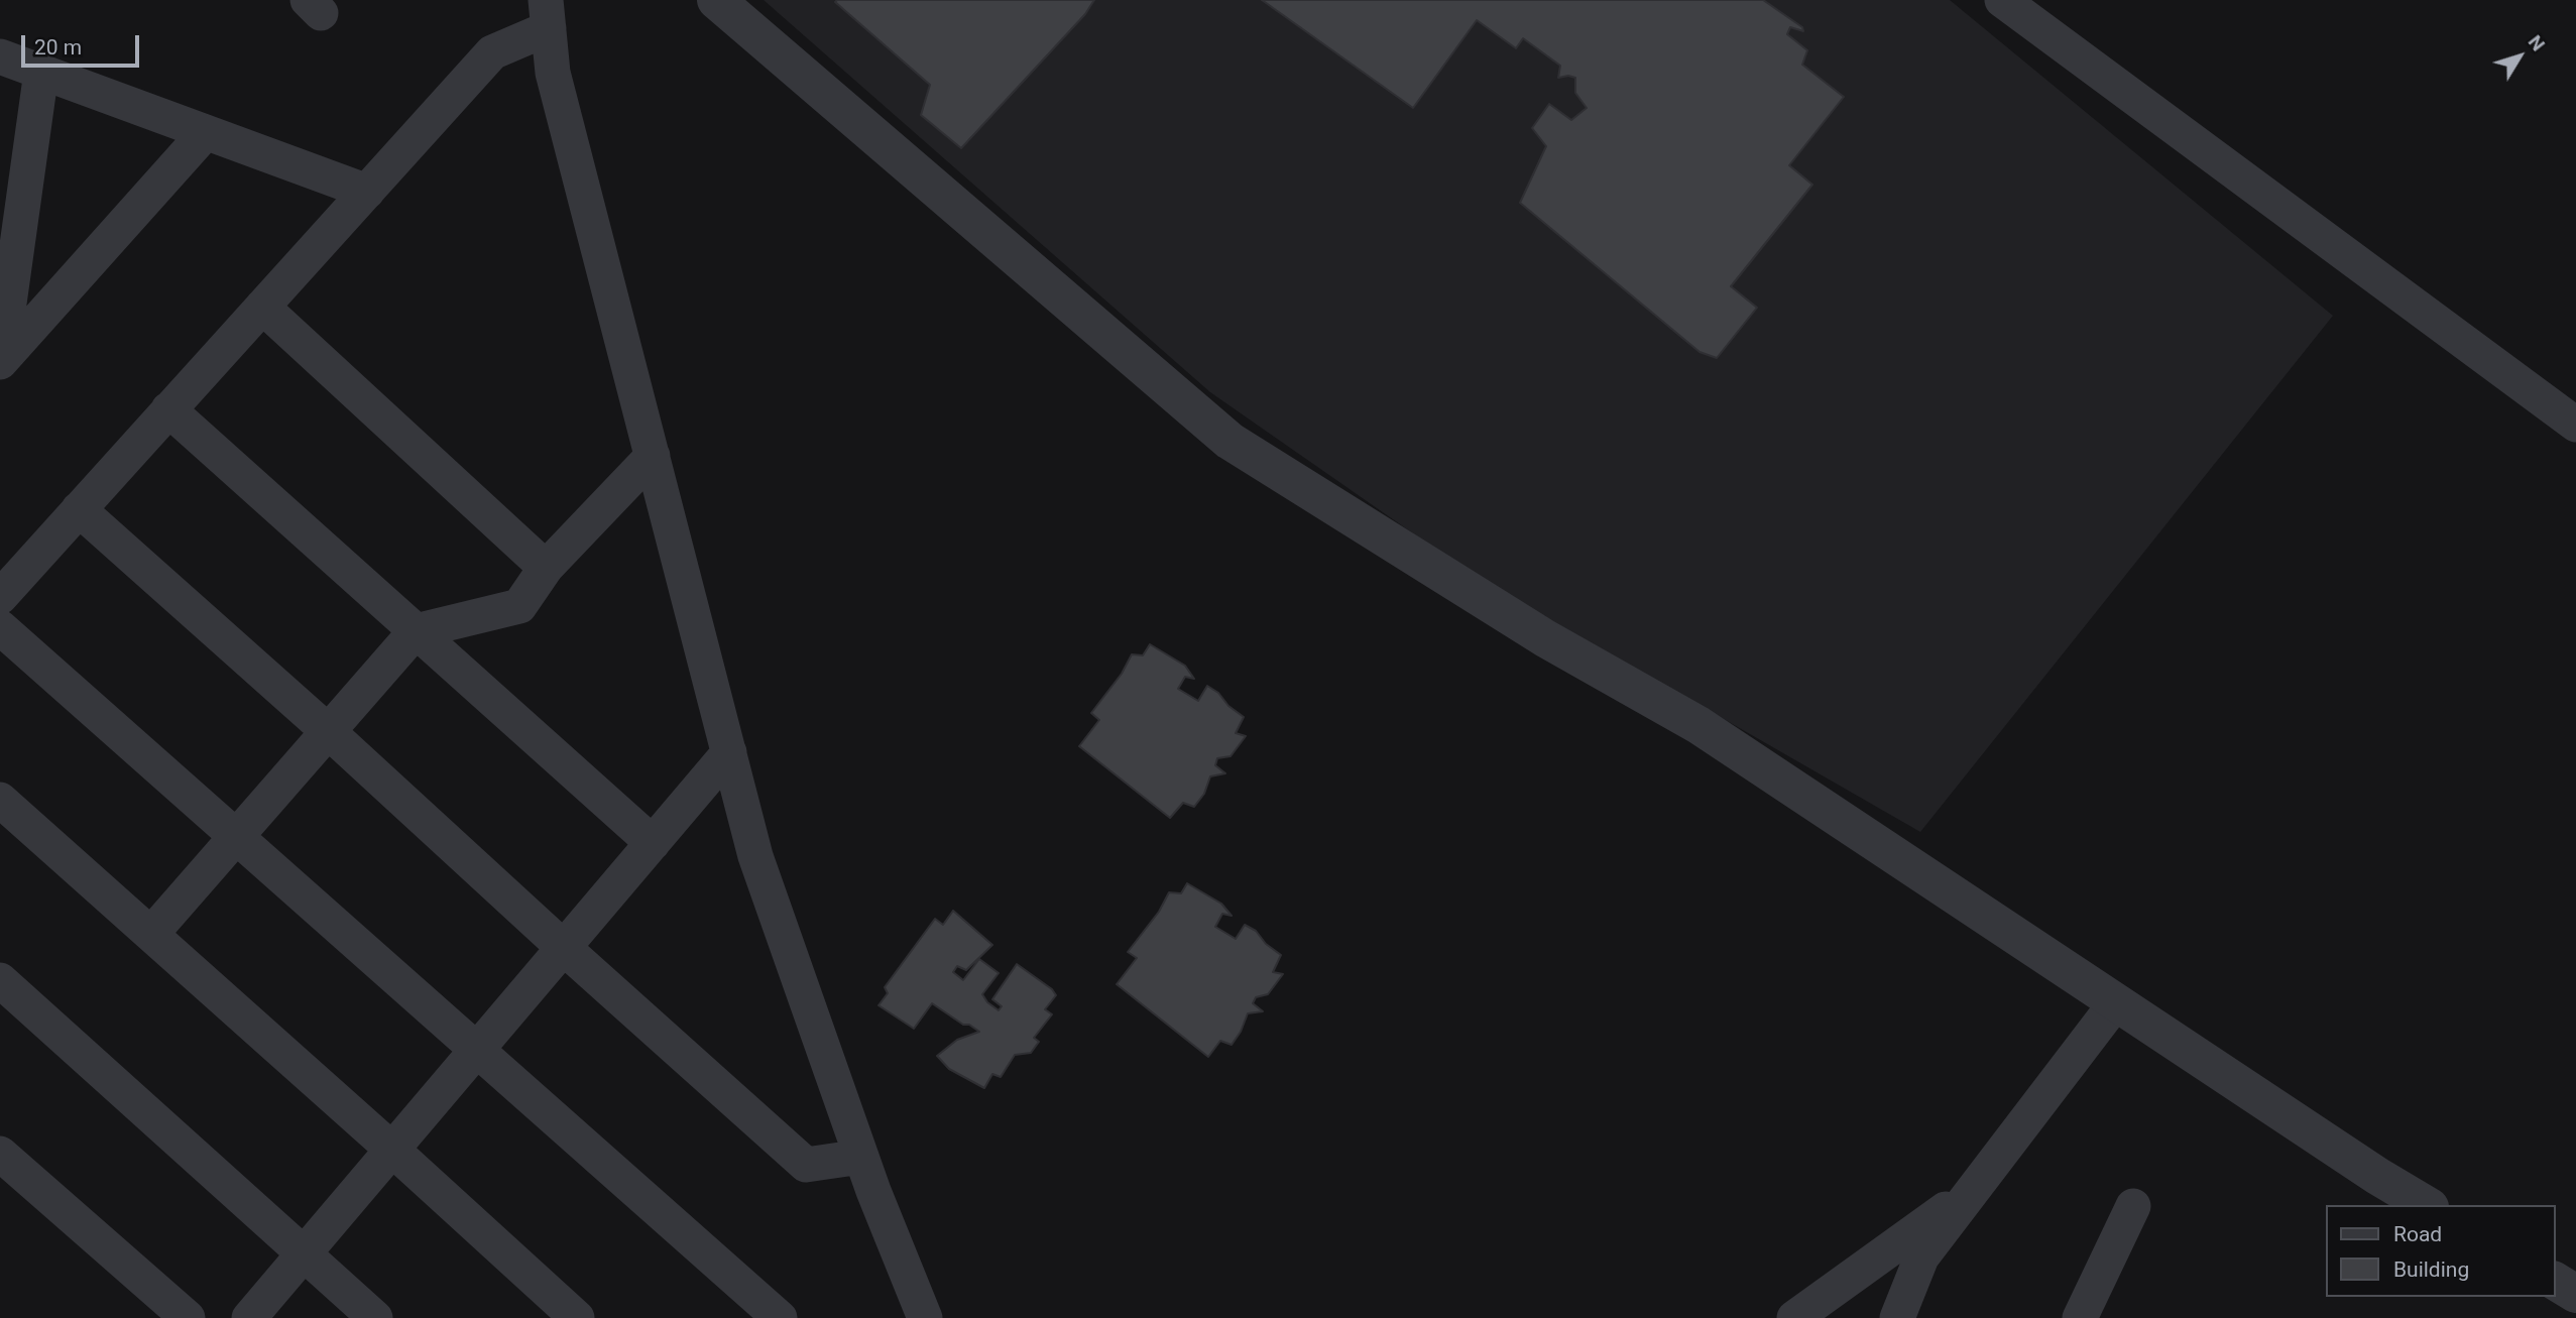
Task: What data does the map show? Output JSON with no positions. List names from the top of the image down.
{
  "legend": ["Road", "Building"],
  "scale_bar": "20 m",
  "north": "top right"
}
